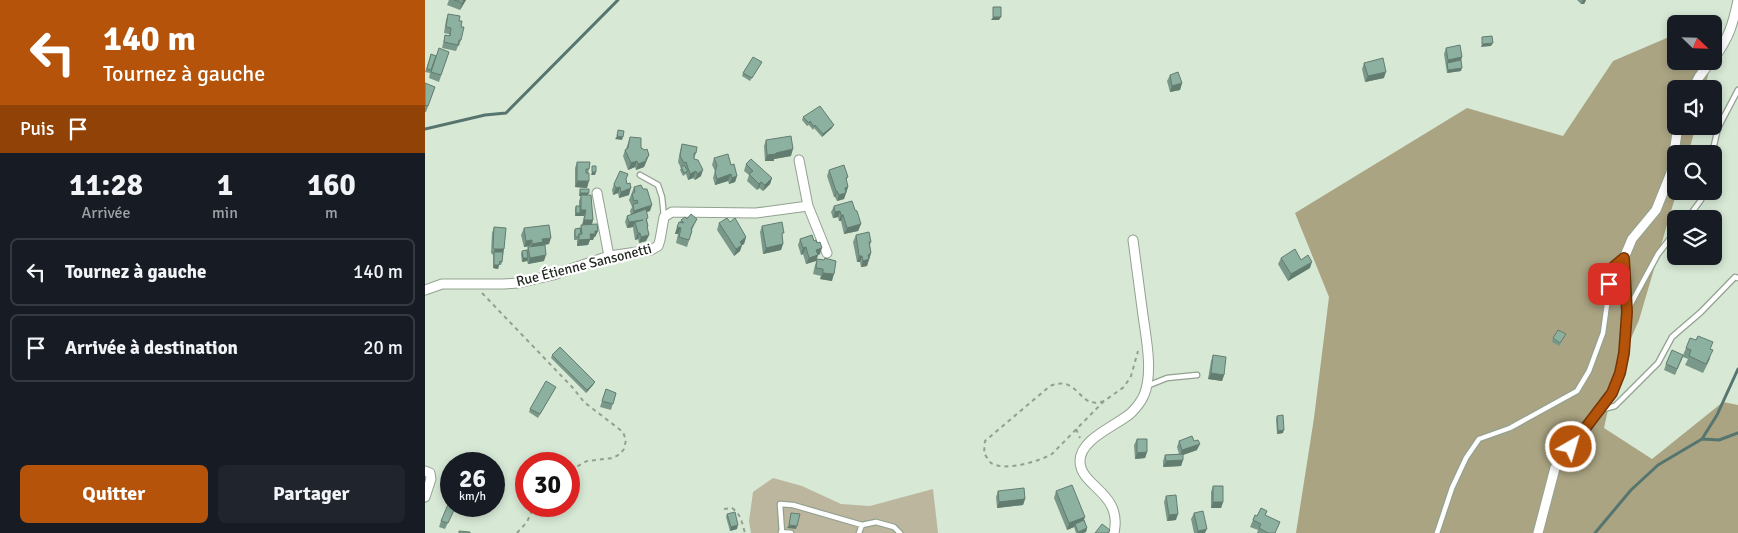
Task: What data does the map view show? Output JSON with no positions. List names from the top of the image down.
{
  "streets": {
    "street": ["Rue Étienne Sansonetti"]
  },
  "north": "bottom right",
  "page": {
    "turn": ["140 m", "Tournez à gauche"],
    "then": "Puis",
    "eta": [
      "11:28",
      "Arrivée",
      "1",
      "min",
      "160",
      "m"
    ],
    "list": [
      {
        "name": "Tournez à gauche",
        "value": "140 m"
      },
      {
        "name": "Arrivée à destination",
        "value": "20 m"
      }
    ],
    "speed": "26 km/h",
    "limit": "30",
    "buttons": ["Quitter", "Partager"]
  }
}
